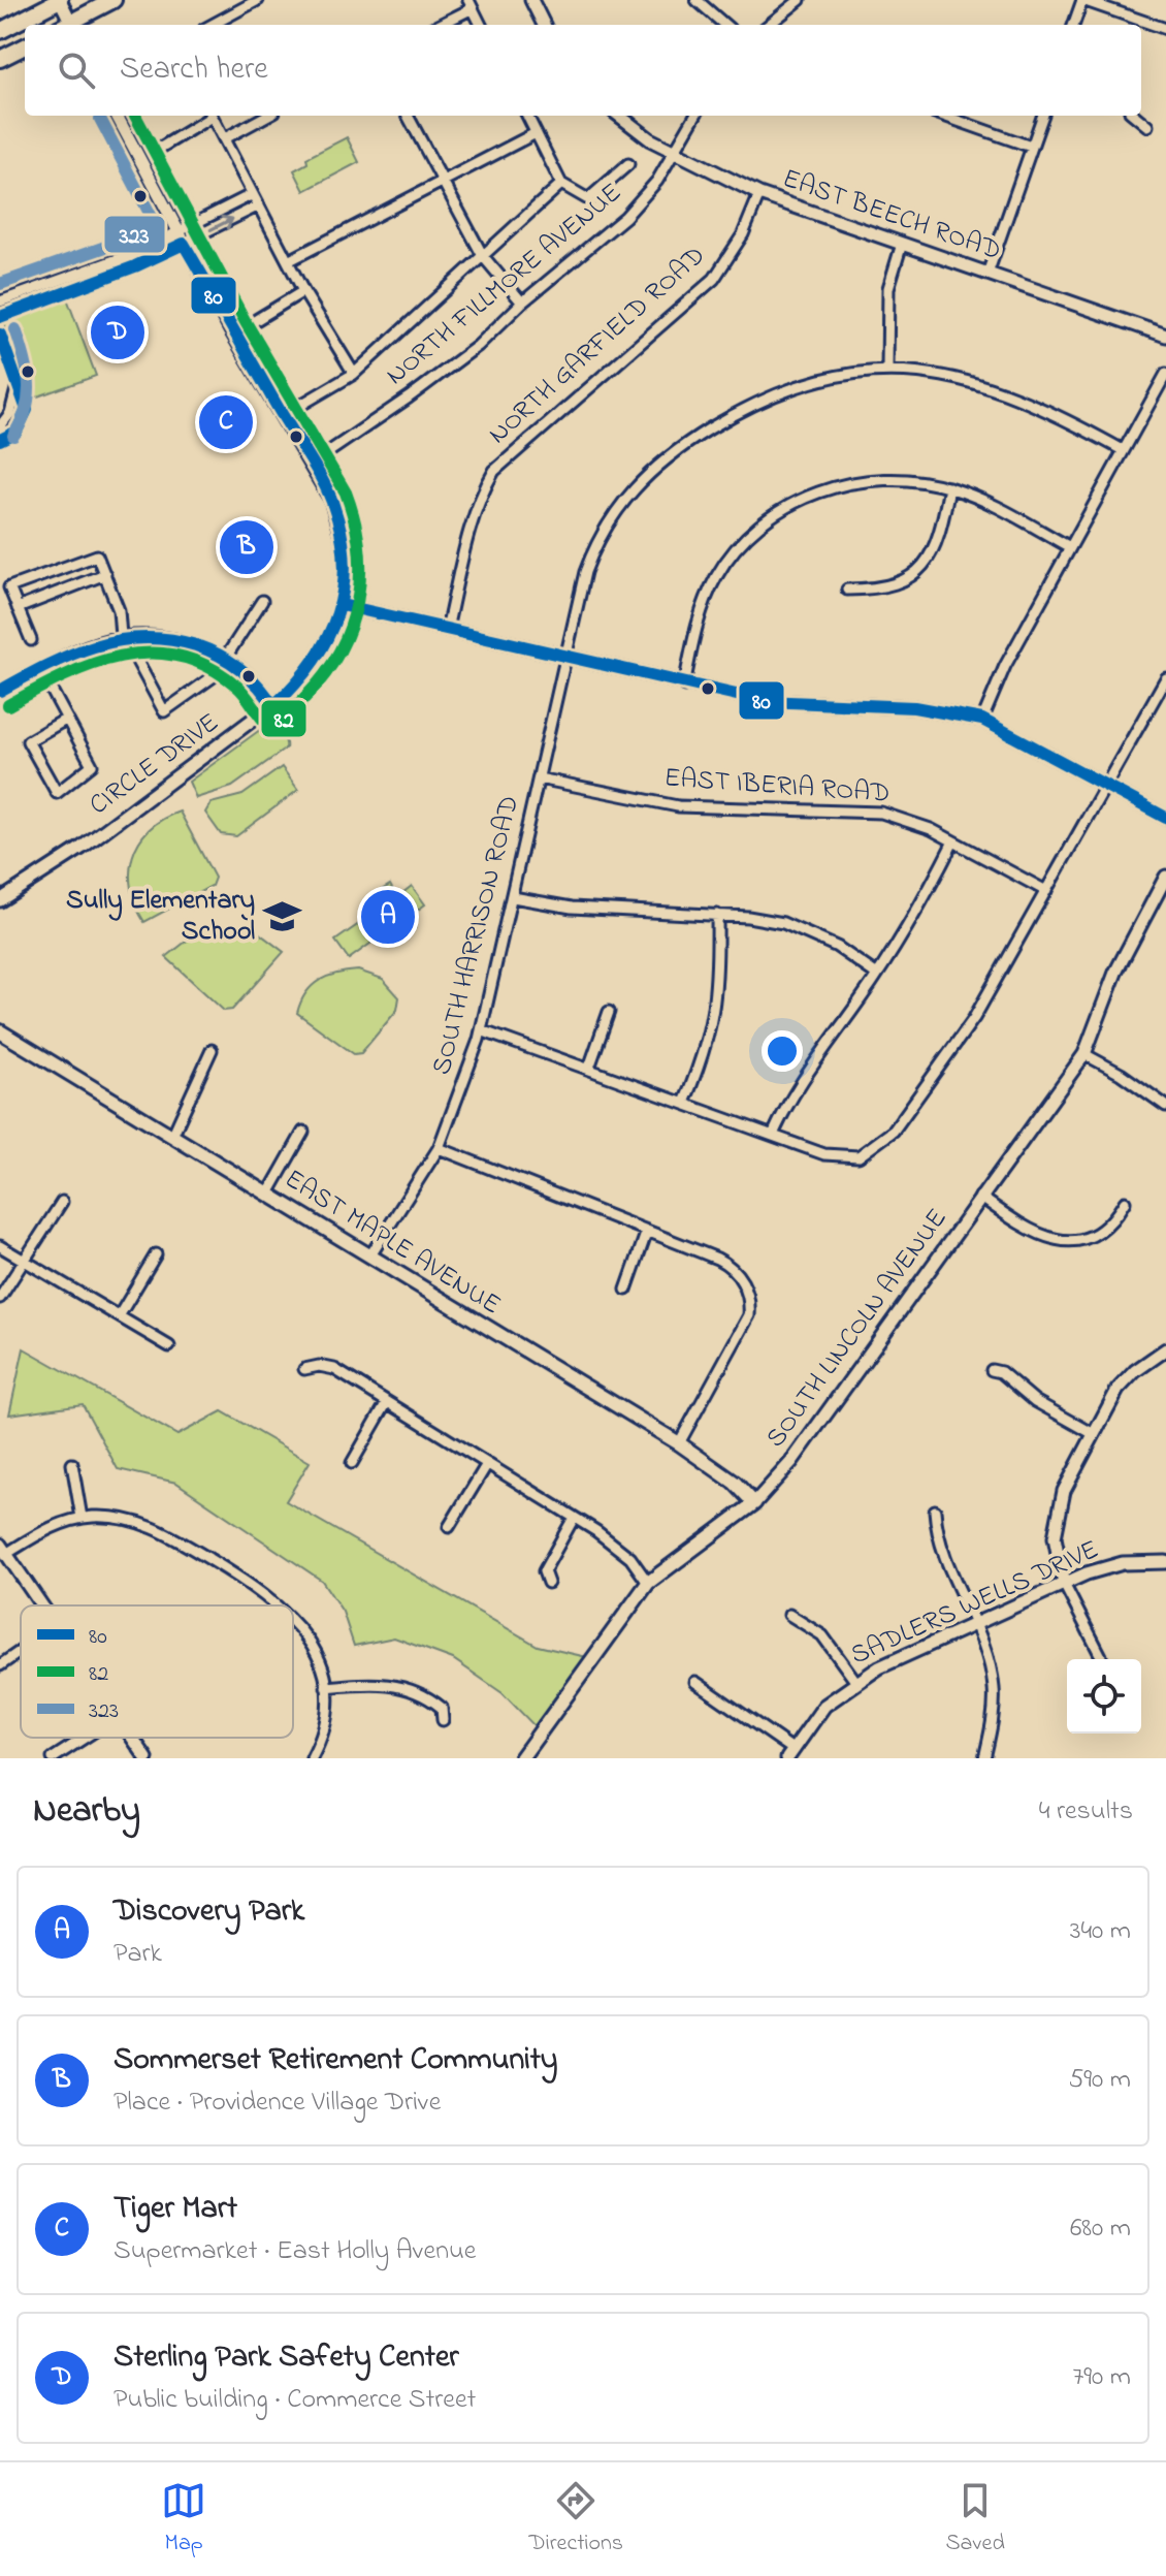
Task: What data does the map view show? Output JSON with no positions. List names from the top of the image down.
{
  "streets": {
    "main road": ["EAST MAPLE AVENUE", "SOUTH LINCOLN AVENUE"],
    "street": [
      "EAST BEECH ROAD",
      "NORTH FILLMORE AVENUE",
      "NORTH GARFIELD ROAD",
      "CIRCLE DRIVE",
      "EAST IBERIA ROAD",
      "SOUTH HARRISON ROAD",
      "SADLERS WELLS DRIVE"
    ]
  },
  "crossings": [
    ["EAST BEECH ROAD", "NORTH FILLMORE AVENUE"],
    ["EAST BEECH ROAD", "NORTH GARFIELD ROAD"],
    ["NORTH FILLMORE AVENUE", "CIRCLE DRIVE"],
    ["EAST IBERIA ROAD", "SOUTH HARRISON ROAD"],
    ["SOUTH HARRISON ROAD", "EAST MAPLE AVENUE"],
    ["EAST MAPLE AVENUE", "SOUTH LINCOLN AVENUE"]
  ],
  "places": {
    "school or university": ["Sully Elementary School"]
  },
  "lines": ["transit line 82", "transit line 323", "transit line 80"],
  "legend": ["80", "82", "323"],
  "page": {
    "search": "Search here",
    "pins": [
      "D",
      "C",
      "B",
      "A"
    ],
    "heading": ["Nearby", "4 results"],
    "list": [
      {
        "mark": "A",
        "name": "Discovery Park",
        "note": "Park",
        "value": "340 m"
      },
      {
        "mark": "B",
        "name": "Sommerset Retirement Community",
        "note": "Place · Providence Village Drive",
        "value": "590 m"
      },
      {
        "mark": "C",
        "name": "Tiger Mart",
        "note": "Supermarket · East Holly Avenue",
        "value": "680 m"
      },
      {
        "mark": "D",
        "name": "Sterling Park Safety Center",
        "note": "Public building · Commerce Street",
        "value": "790 m"
      }
    ],
    "nav": ["Map", "Directions", "Saved"]
  }
}
